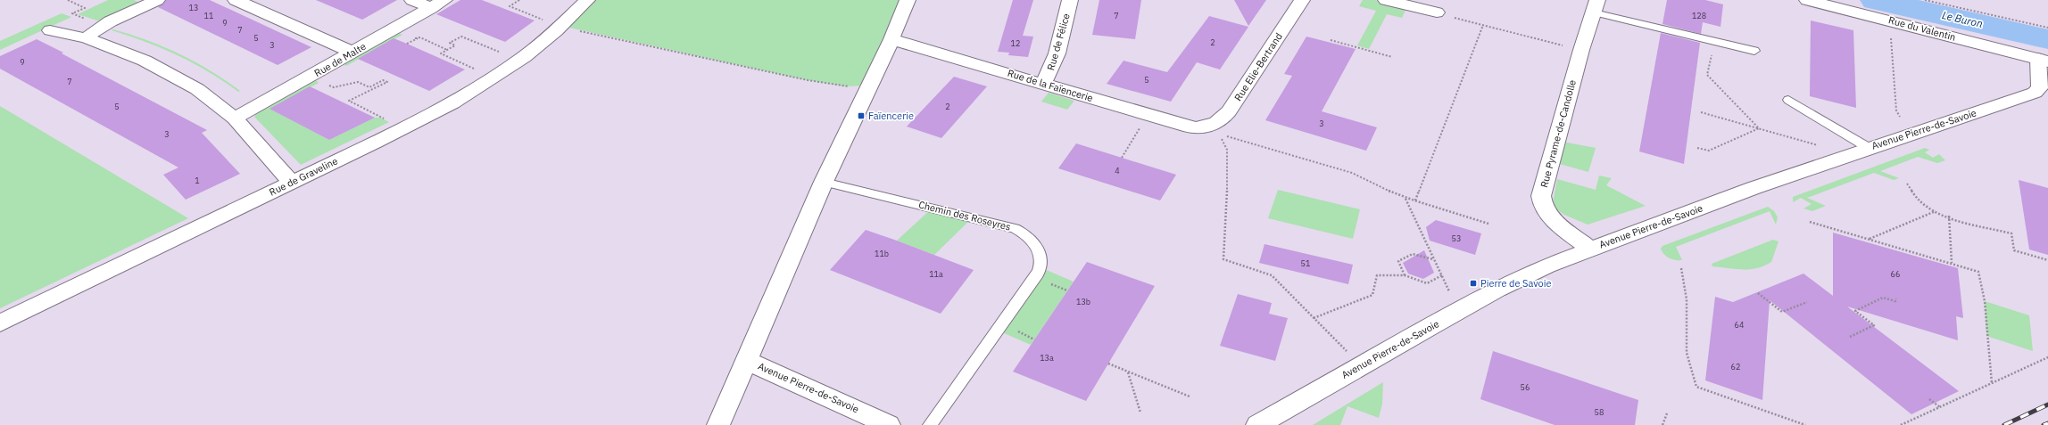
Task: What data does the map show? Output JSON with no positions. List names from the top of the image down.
{
  "streets": {
    "street": [
      "Rue du Valentin",
      "Rue de Félice",
      "Rue de Malte",
      "Rue Elie-Bertrand",
      "Rue de la Faïencerie",
      "Avenue Pierre-de-Savoie",
      "Rue Pyrame-de-Candolle",
      "Rue de Graveline"
    ],
    "lane": ["Chemin des Roseyres"]
  },
  "crossings": [
    ["Rue du Valentin", "Avenue Pierre-de-Savoie"],
    ["Rue de Félice", "Rue de la Faïencerie"],
    ["Rue Elie-Bertrand", "Rue de la Faïencerie"],
    ["Avenue Pierre-de-Savoie", "Rue Pyrame-de-Candolle"]
  ],
  "water": ["Le Buron"],
  "places": {
    "transit": ["Faïencerie", "Pierre de Savoie"]
  },
  "house_numbers": [
    "13",
    "11",
    "7",
    "128",
    "9",
    "7",
    "5",
    "2",
    "12",
    "3",
    "9",
    "5",
    "7",
    "5",
    "2",
    "3",
    "3",
    "4",
    "1",
    "53",
    "11b",
    "51",
    "11a",
    "66",
    "13b",
    "64",
    "13a",
    "62",
    "56",
    "58"
  ]
}
